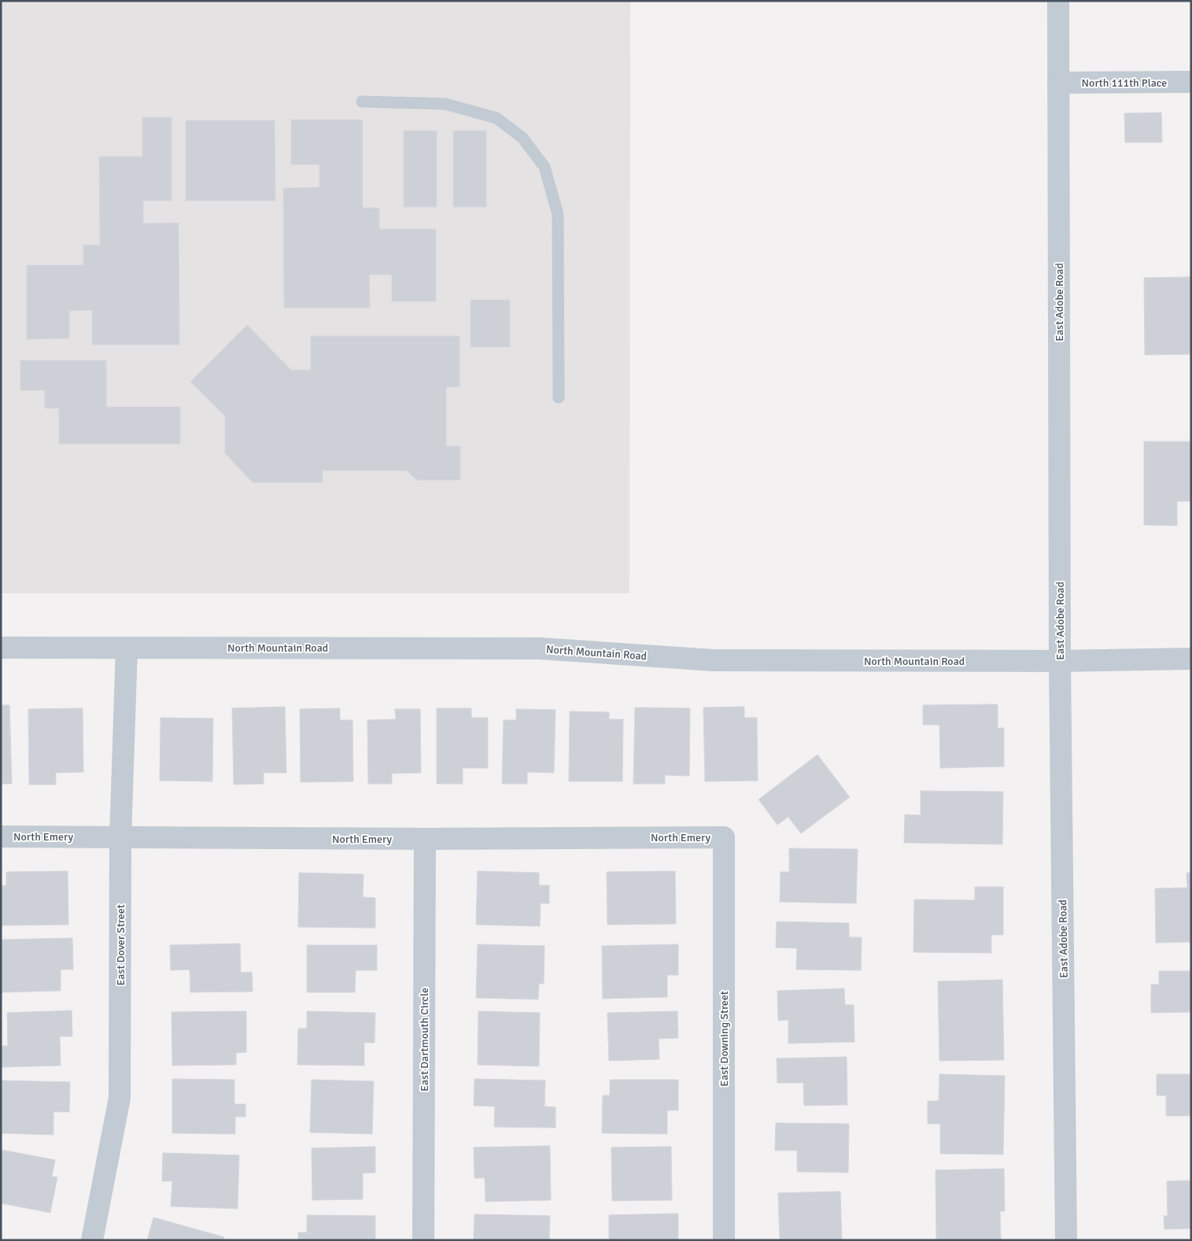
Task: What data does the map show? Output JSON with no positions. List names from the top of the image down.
{
  "streets": {
    "street": [
      "North 111th Place",
      "East Adobe Road",
      "North Mountain Road",
      "North Emery",
      "East Dover Street",
      "East Downing Street",
      "East Dartmouth Circle"
    ]
  },
  "crossings": [
    ["North 111th Place", "East Adobe Road"],
    ["East Adobe Road", "North Mountain Road"],
    ["North Mountain Road", "East Dover Street"],
    ["North Emery", "East Dover Street"],
    ["North Emery", "East Downing Street"],
    ["North Emery", "East Dartmouth Circle"]
  ]
}
